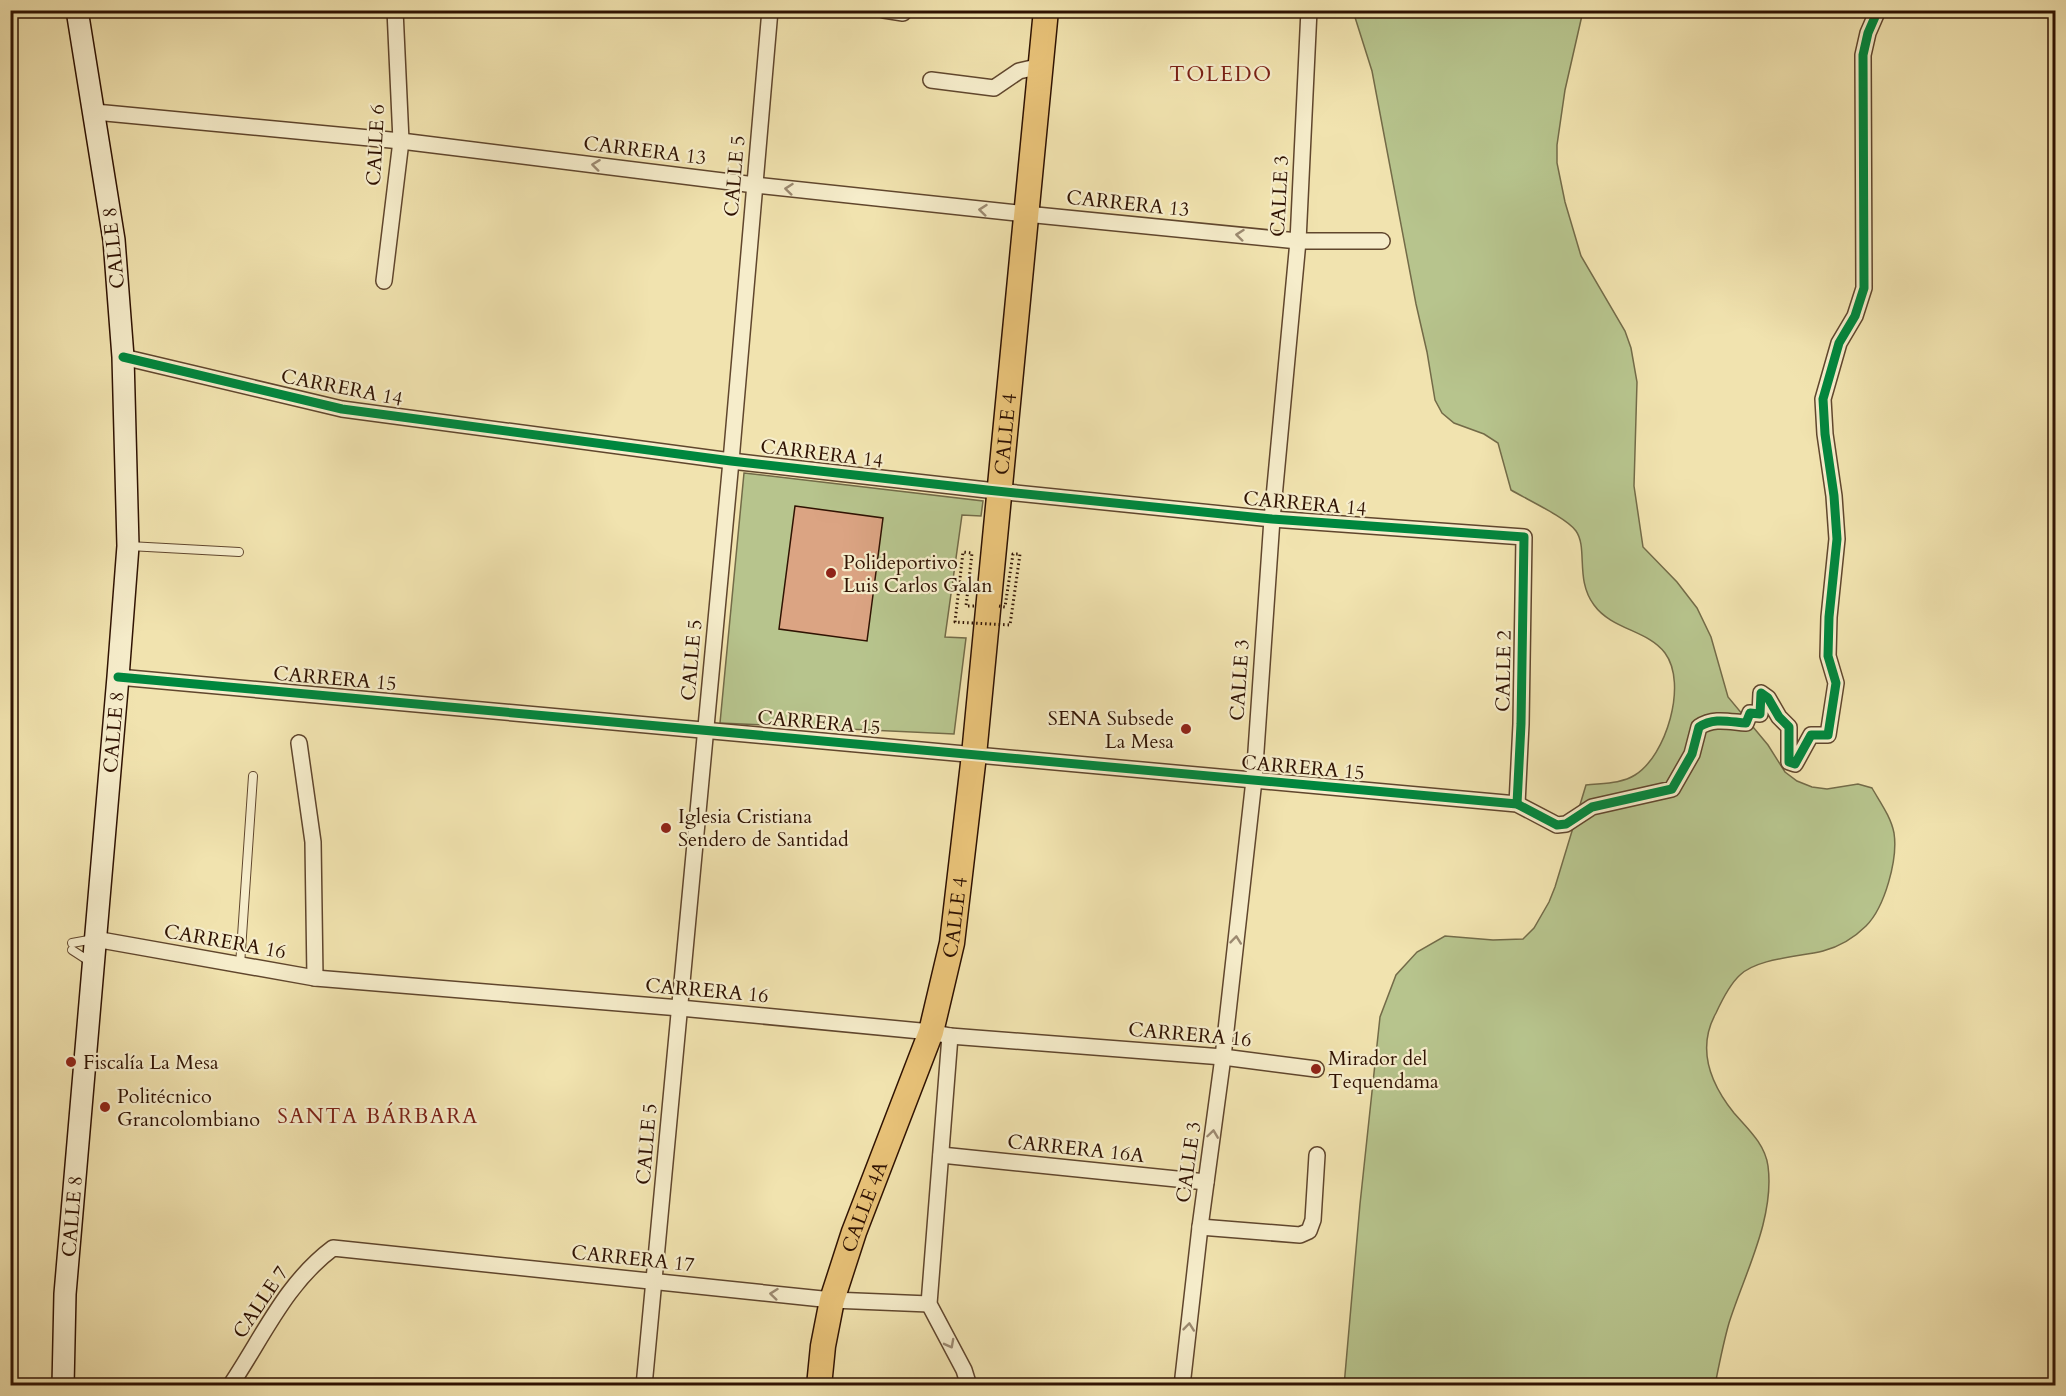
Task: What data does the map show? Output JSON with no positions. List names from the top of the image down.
{
  "streets": {
    "main road": ["CALLE 8", "CALLE 4", "CALLE 4A"],
    "street": [
      "CALLE 6",
      "CARRERA 13",
      "CALLE 5",
      "CALLE 3",
      "CARRERA 14",
      "CALLE 2",
      "CARRERA 15",
      "CARRERA 16",
      "CARRERA 16A",
      "CARRERA 17",
      "CALLE 7"
    ]
  },
  "crossings": [
    ["CALLE 6", "CARRERA 13"],
    ["CARRERA 13", "CALLE 5"],
    ["CARRERA 13", "CALLE 3"],
    ["CARRERA 13", "CALLE 8"],
    ["CARRERA 13", "CALLE 4"],
    ["CALLE 5", "CARRERA 14"],
    ["CALLE 5", "CARRERA 15"],
    ["CALLE 5", "CARRERA 16"],
    ["CALLE 5", "CARRERA 17"],
    ["CALLE 3", "CARRERA 14"],
    ["CALLE 3", "CARRERA 15"],
    ["CALLE 3", "CARRERA 16"],
    ["CALLE 3", "CARRERA 16A"],
    ["CALLE 8", "CARRERA 14"],
    ["CALLE 8", "CARRERA 15"],
    ["CALLE 8", "CARRERA 16"],
    ["CARRERA 14", "CALLE 4"],
    ["CARRERA 14", "CALLE 2"],
    ["CALLE 4", "CARRERA 15"],
    ["CALLE 4", "CARRERA 16"],
    ["CALLE 4", "CARRERA 16A"],
    ["CALLE 4", "CALLE 4A"],
    ["CALLE 4", "CARRERA 17"],
    ["CALLE 2", "CARRERA 15"],
    ["CARRERA 16", "CALLE 4A"],
    ["CALLE 4A", "CARRERA 17"],
    ["CARRERA 17", "CALLE 7"]
  ],
  "one_way": ["CARRERA 13", "CALLE 3"],
  "districts": ["TOLEDO", "SANTA BÁRBARA"],
  "places": [
    "Polideportivo Luis Carlos Galan",
    "SENA Subsede La Mesa",
    "Iglesia Cristiana Sendero de Santidad",
    "Fiscalía La Mesa",
    "Mirador del Tequendama",
    "Politécnico Grancolombiano"
  ]
}
